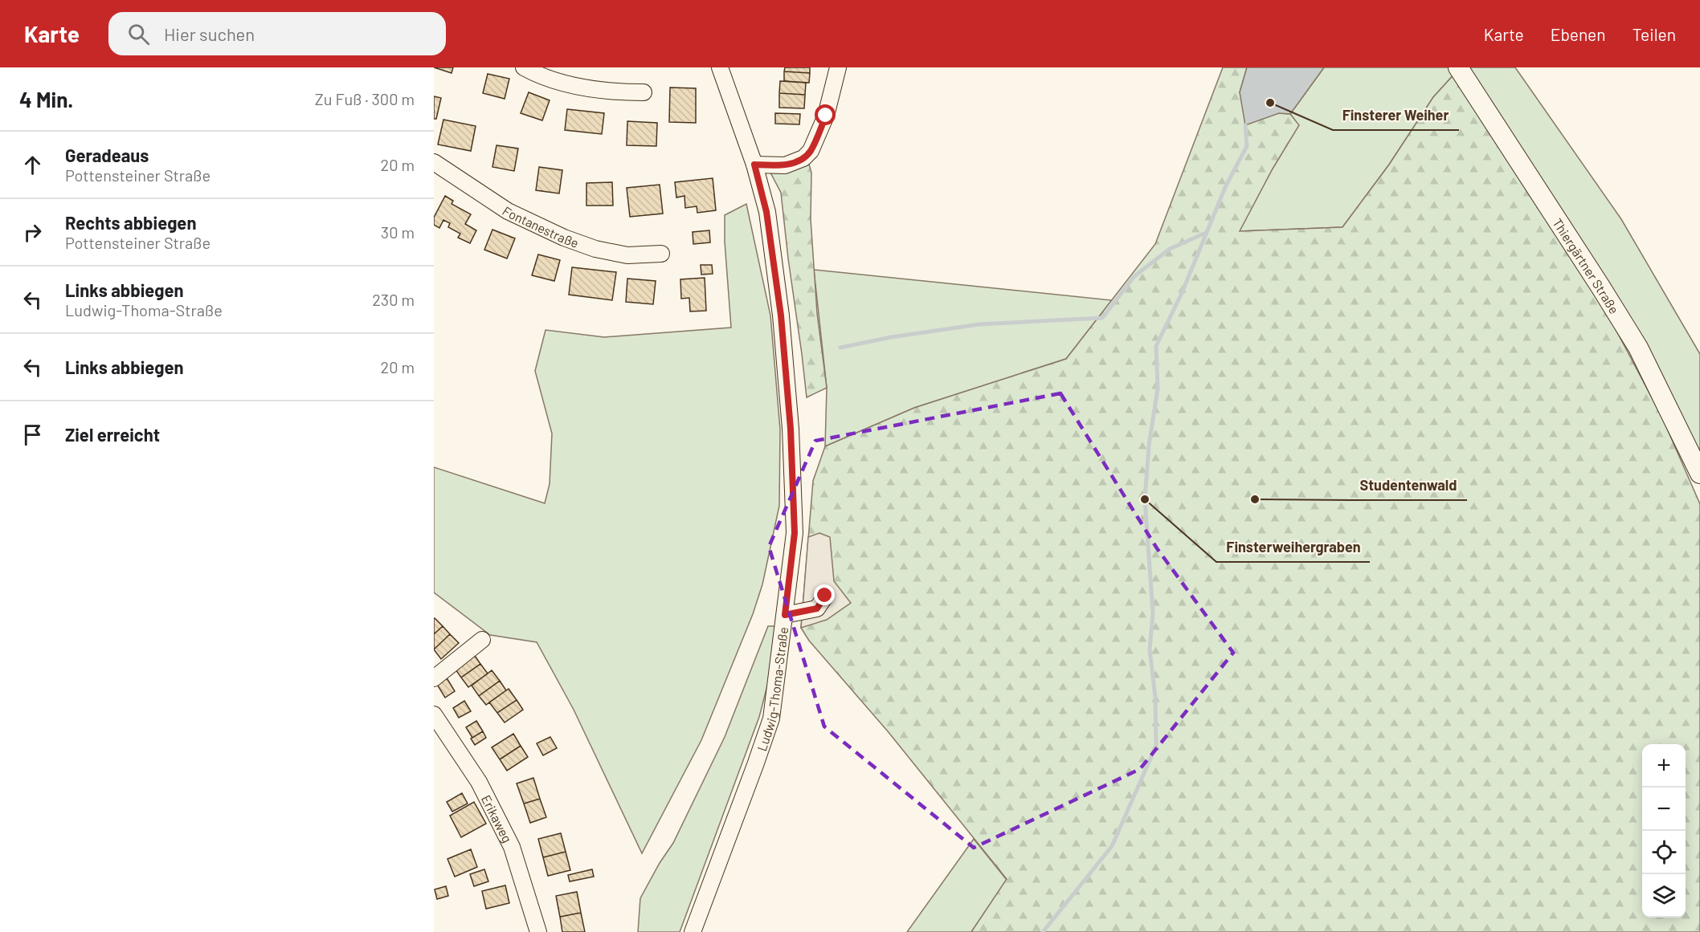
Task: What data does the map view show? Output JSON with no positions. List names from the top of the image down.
{
  "streets": {
    "main road": ["Thiergärtner Straße"],
    "street": ["Fontanestraße", "Ludwig-Thoma-Straße", "Erikaweg"]
  },
  "places": ["Finsterer Weiher", "Finsterweihergraben", "Studentenwald"],
  "page": {
    "header": "Karte",
    "search": "Hier suchen",
    "nav": ["Karte", "Ebenen", "Teilen"],
    "heading": ["4 Min.", "Zu Fuß · 300 m"],
    "list": [
      ["Geradeaus", "Pottensteiner Straße", "20 m"],
      ["Rechts abbiegen", "Pottensteiner Straße", "30 m"],
      ["Links abbiegen", "Ludwig-Thoma-Straße", "230 m"],
      ["Links abbiegen", "20 m"],
      "Ziel erreicht"
    ],
    "map_buttons": ["+", "−"]
  }
}
